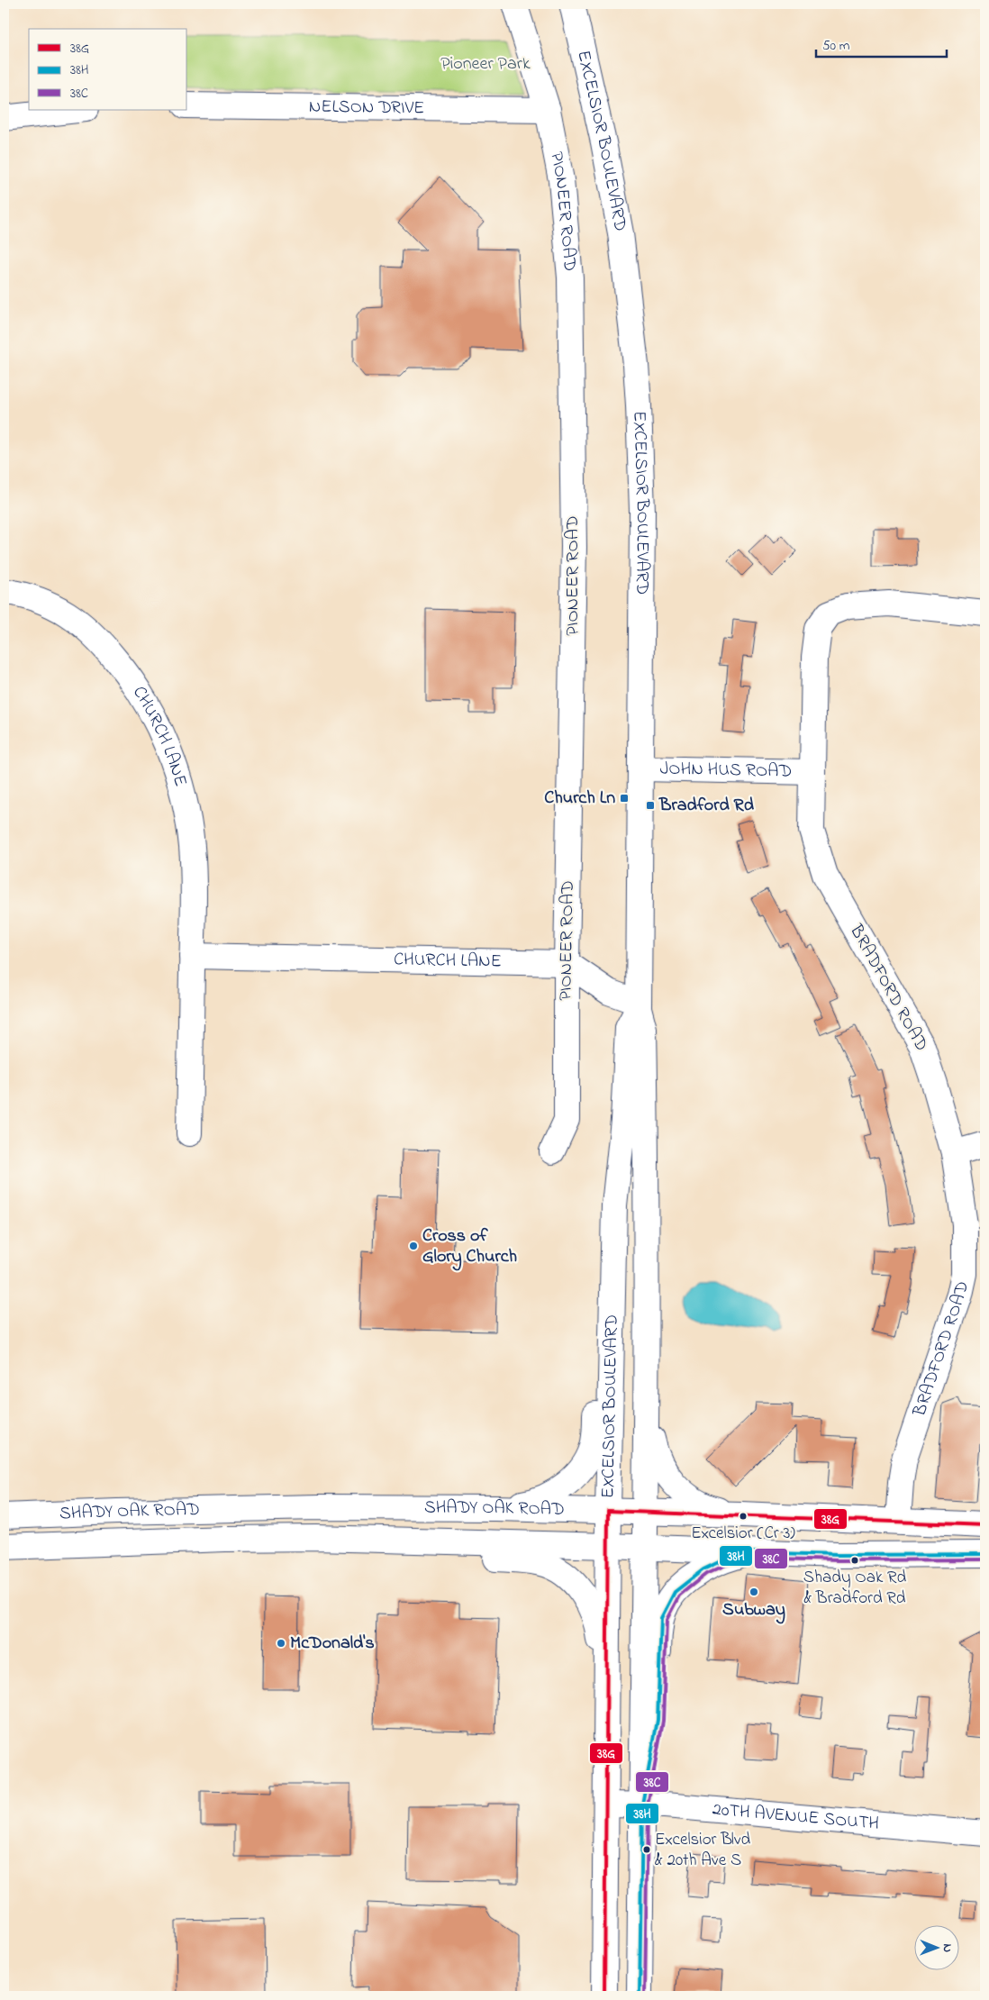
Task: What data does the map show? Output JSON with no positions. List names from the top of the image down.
{
  "streets": {
    "main road": [
      "NELSON DRIVE",
      "EXCELSIOR BOULEVARD",
      "PIONEER ROAD",
      "CHURCH LANE",
      "JOHN HUS ROAD",
      "BRADFORD ROAD",
      "SHADY OAK ROAD",
      "20TH AVENUE SOUTH"
    ]
  },
  "crossings": [
    ["NELSON DRIVE", "PIONEER ROAD"],
    ["EXCELSIOR BOULEVARD", "JOHN HUS ROAD"],
    ["EXCELSIOR BOULEVARD", "SHADY OAK ROAD"],
    ["EXCELSIOR BOULEVARD", "20TH AVENUE SOUTH"],
    ["PIONEER ROAD", "CHURCH LANE"],
    ["JOHN HUS ROAD", "BRADFORD ROAD"],
    ["BRADFORD ROAD", "SHADY OAK ROAD"]
  ],
  "parks": ["Pioneer Park"],
  "places": {
    "transit": ["Church Ln", "Bradford Rd"],
    "other": [
      "Cross of Glory Church",
      "Excelsior (Cr 3)",
      "Shady Oak Rd & Bradford Rd",
      "Subway",
      "McDonald's",
      "Excelsior Blvd & 20th Ave S"
    ]
  },
  "lines": ["transit line 38G", "transit line 38H", "transit line 38C"],
  "legend": ["38G", "38H", "38C"],
  "scale_bar": "50 m",
  "north": "right"
}
